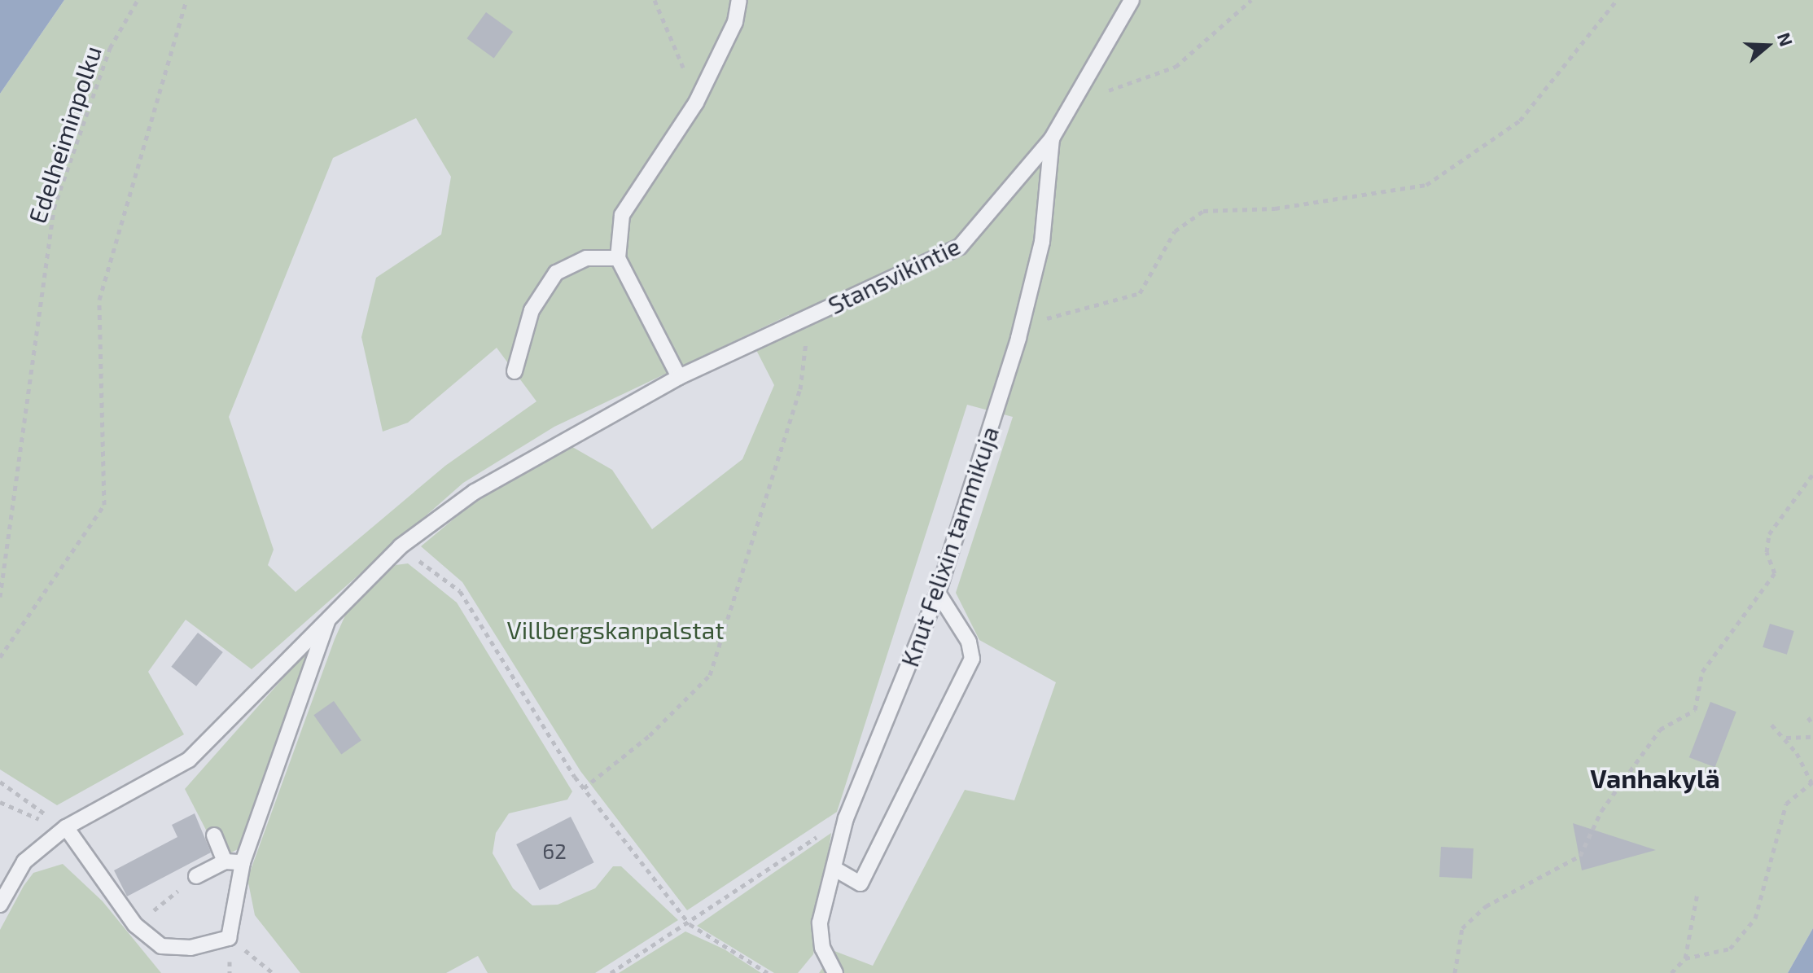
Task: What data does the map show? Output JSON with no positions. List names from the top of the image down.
{
  "streets": {
    "lane": ["Stansvikintie", "Knut Felixin tammikuja"],
    "path": ["Edelheiminpolku"]
  },
  "crossings": [
    ["Stansvikintie", "Knut Felixin tammikuja"]
  ],
  "districts": ["Vanhakylä"],
  "parks": ["Villbergskanpalstat"],
  "house_numbers": ["62"],
  "north": "right"
}
